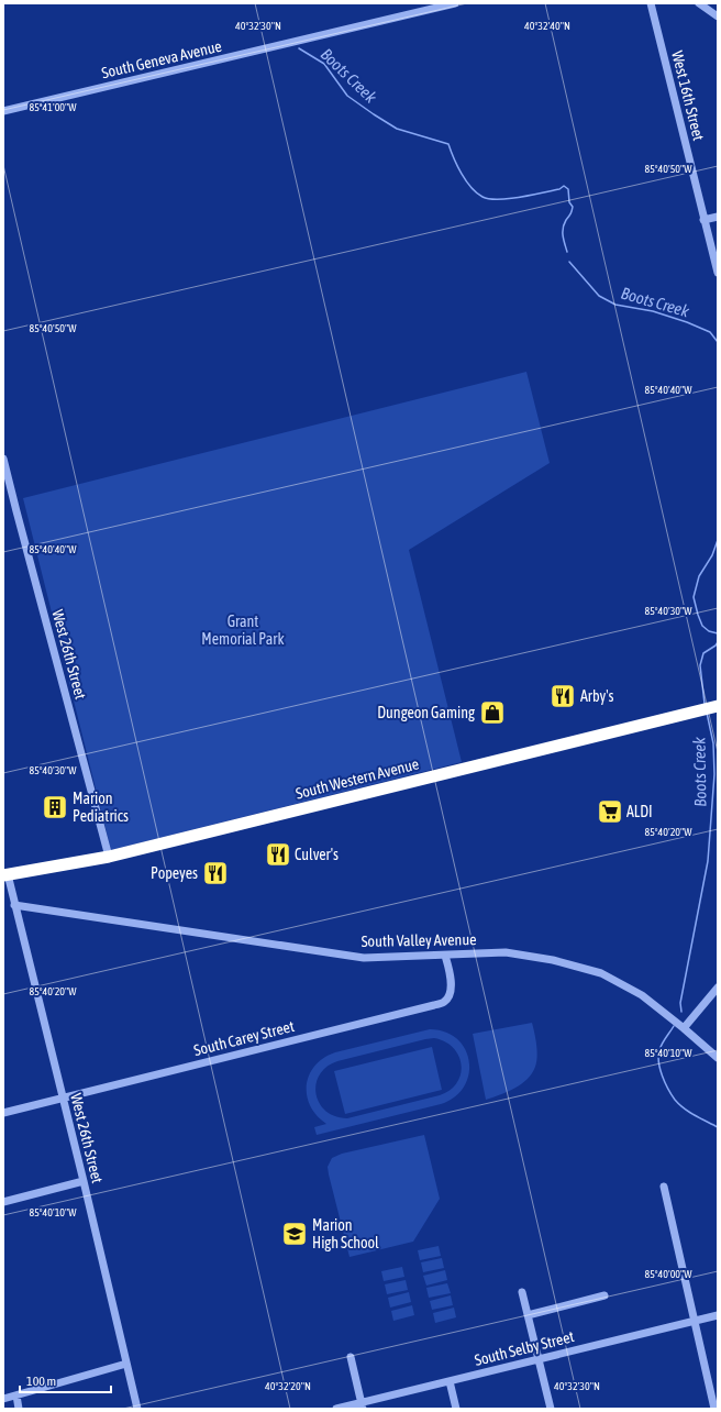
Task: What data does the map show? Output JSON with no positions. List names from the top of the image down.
{
  "streets": {
    "highway": ["South Western Avenue"],
    "street": [
      "South Geneva Avenue",
      "West 16th Street",
      "West 26th Street",
      "South Valley Avenue",
      "South Carey Street",
      "South Selby Street"
    ]
  },
  "crossings": [
    ["West 26th Street", "South Western Avenue"],
    ["West 26th Street", "South Valley Avenue"],
    ["West 26th Street", "South Carey Street"],
    ["South Valley Avenue", "South Carey Street"]
  ],
  "water": ["Boots Creek"],
  "parks": ["Grant Memorial Park"],
  "places": {
    "restaurant": ["Arby's", "Culver's", "Popeyes"],
    "shop": ["Dungeon Gaming"],
    "building": ["Marion Pediatrics"],
    "supermarket": ["ALDI"],
    "school or university": ["Marion High School"]
  },
  "scale_bar": "100 m",
  "coordinates": [
    "40°32'30\"N",
    "40°32'40\"N",
    "85°41'00\"W",
    "85°40'50\"W",
    "85°40'40\"W",
    "85°40'30\"W",
    "85°40'20\"W",
    "85°40'10\"W",
    "85°40'00\"W",
    "40°32'20\"N"
  ]
}
